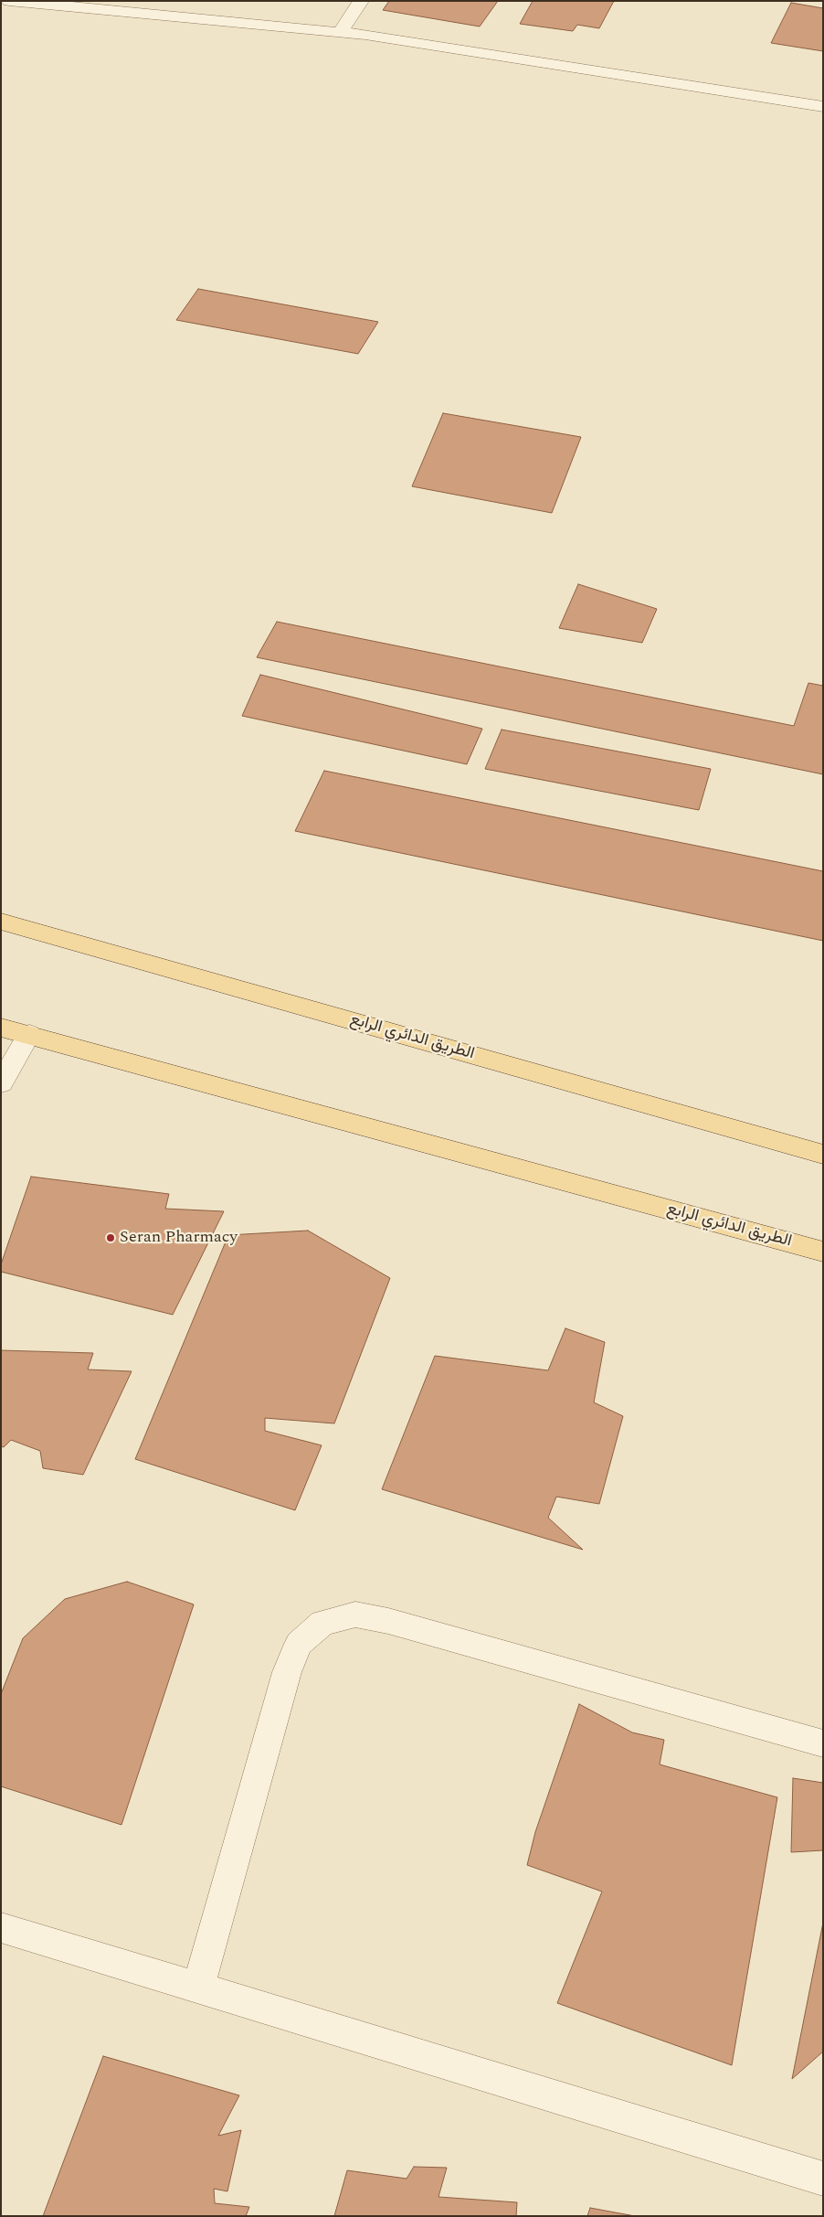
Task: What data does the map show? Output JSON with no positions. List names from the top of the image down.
{
  "streets": {
    "main road": ["الطريق الدائري الرابع"]
  },
  "places": ["Seran Pharmacy"]
}
